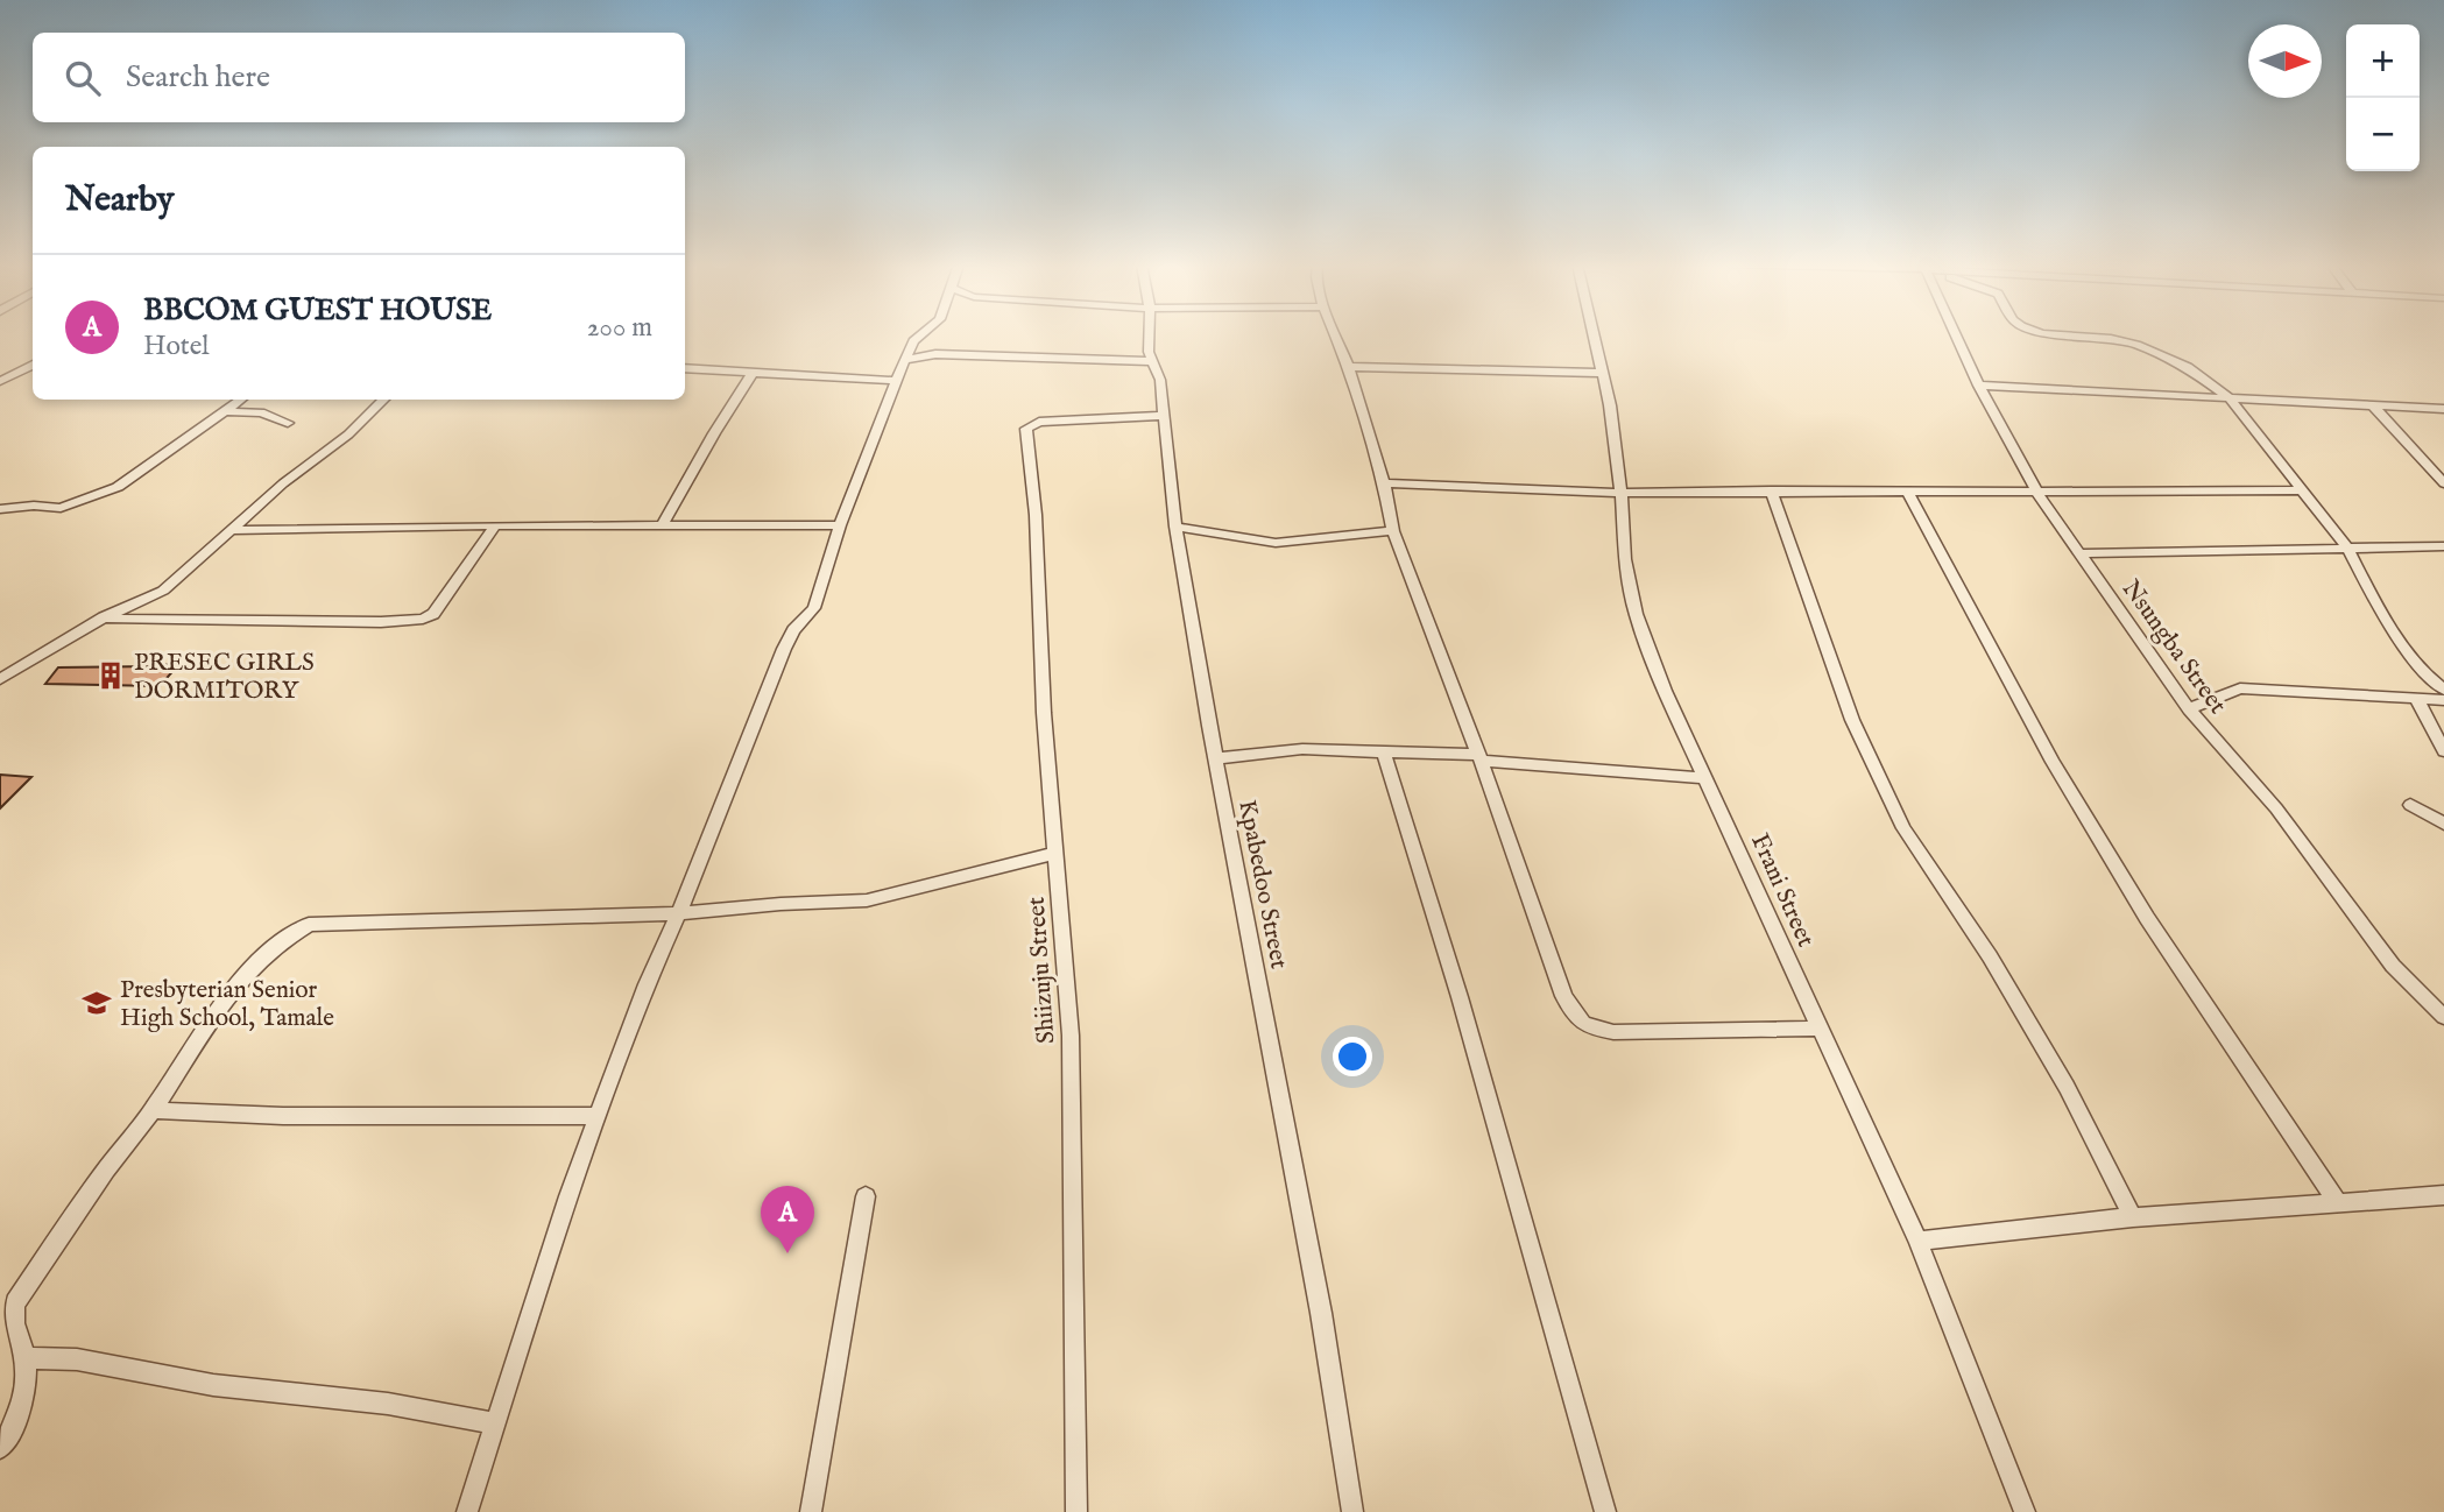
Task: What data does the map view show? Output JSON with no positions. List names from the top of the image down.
{
  "streets": {
    "street": [
      "Nsungba Street",
      "Kpabedoo Street",
      "Frani Street",
      "Shiizuju Street"
    ]
  },
  "crossings": [
    ["Kpabedoo Street", "Shiizuju Street"]
  ],
  "places": {
    "building": ["PRESEC GIRLS DORMITORY"],
    "school or university": ["Presbyterian Senior High School, Tamale"]
  },
  "north": "right",
  "page": {
    "map_buttons": ["+", "−"],
    "search": "Search here",
    "heading": "Nearby",
    "list": [
      {
        "mark": "A",
        "name": "BBCOM GUEST HOUSE",
        "note": "Hotel",
        "value": "200 m"
      }
    ],
    "pins": "A"
  }
}
